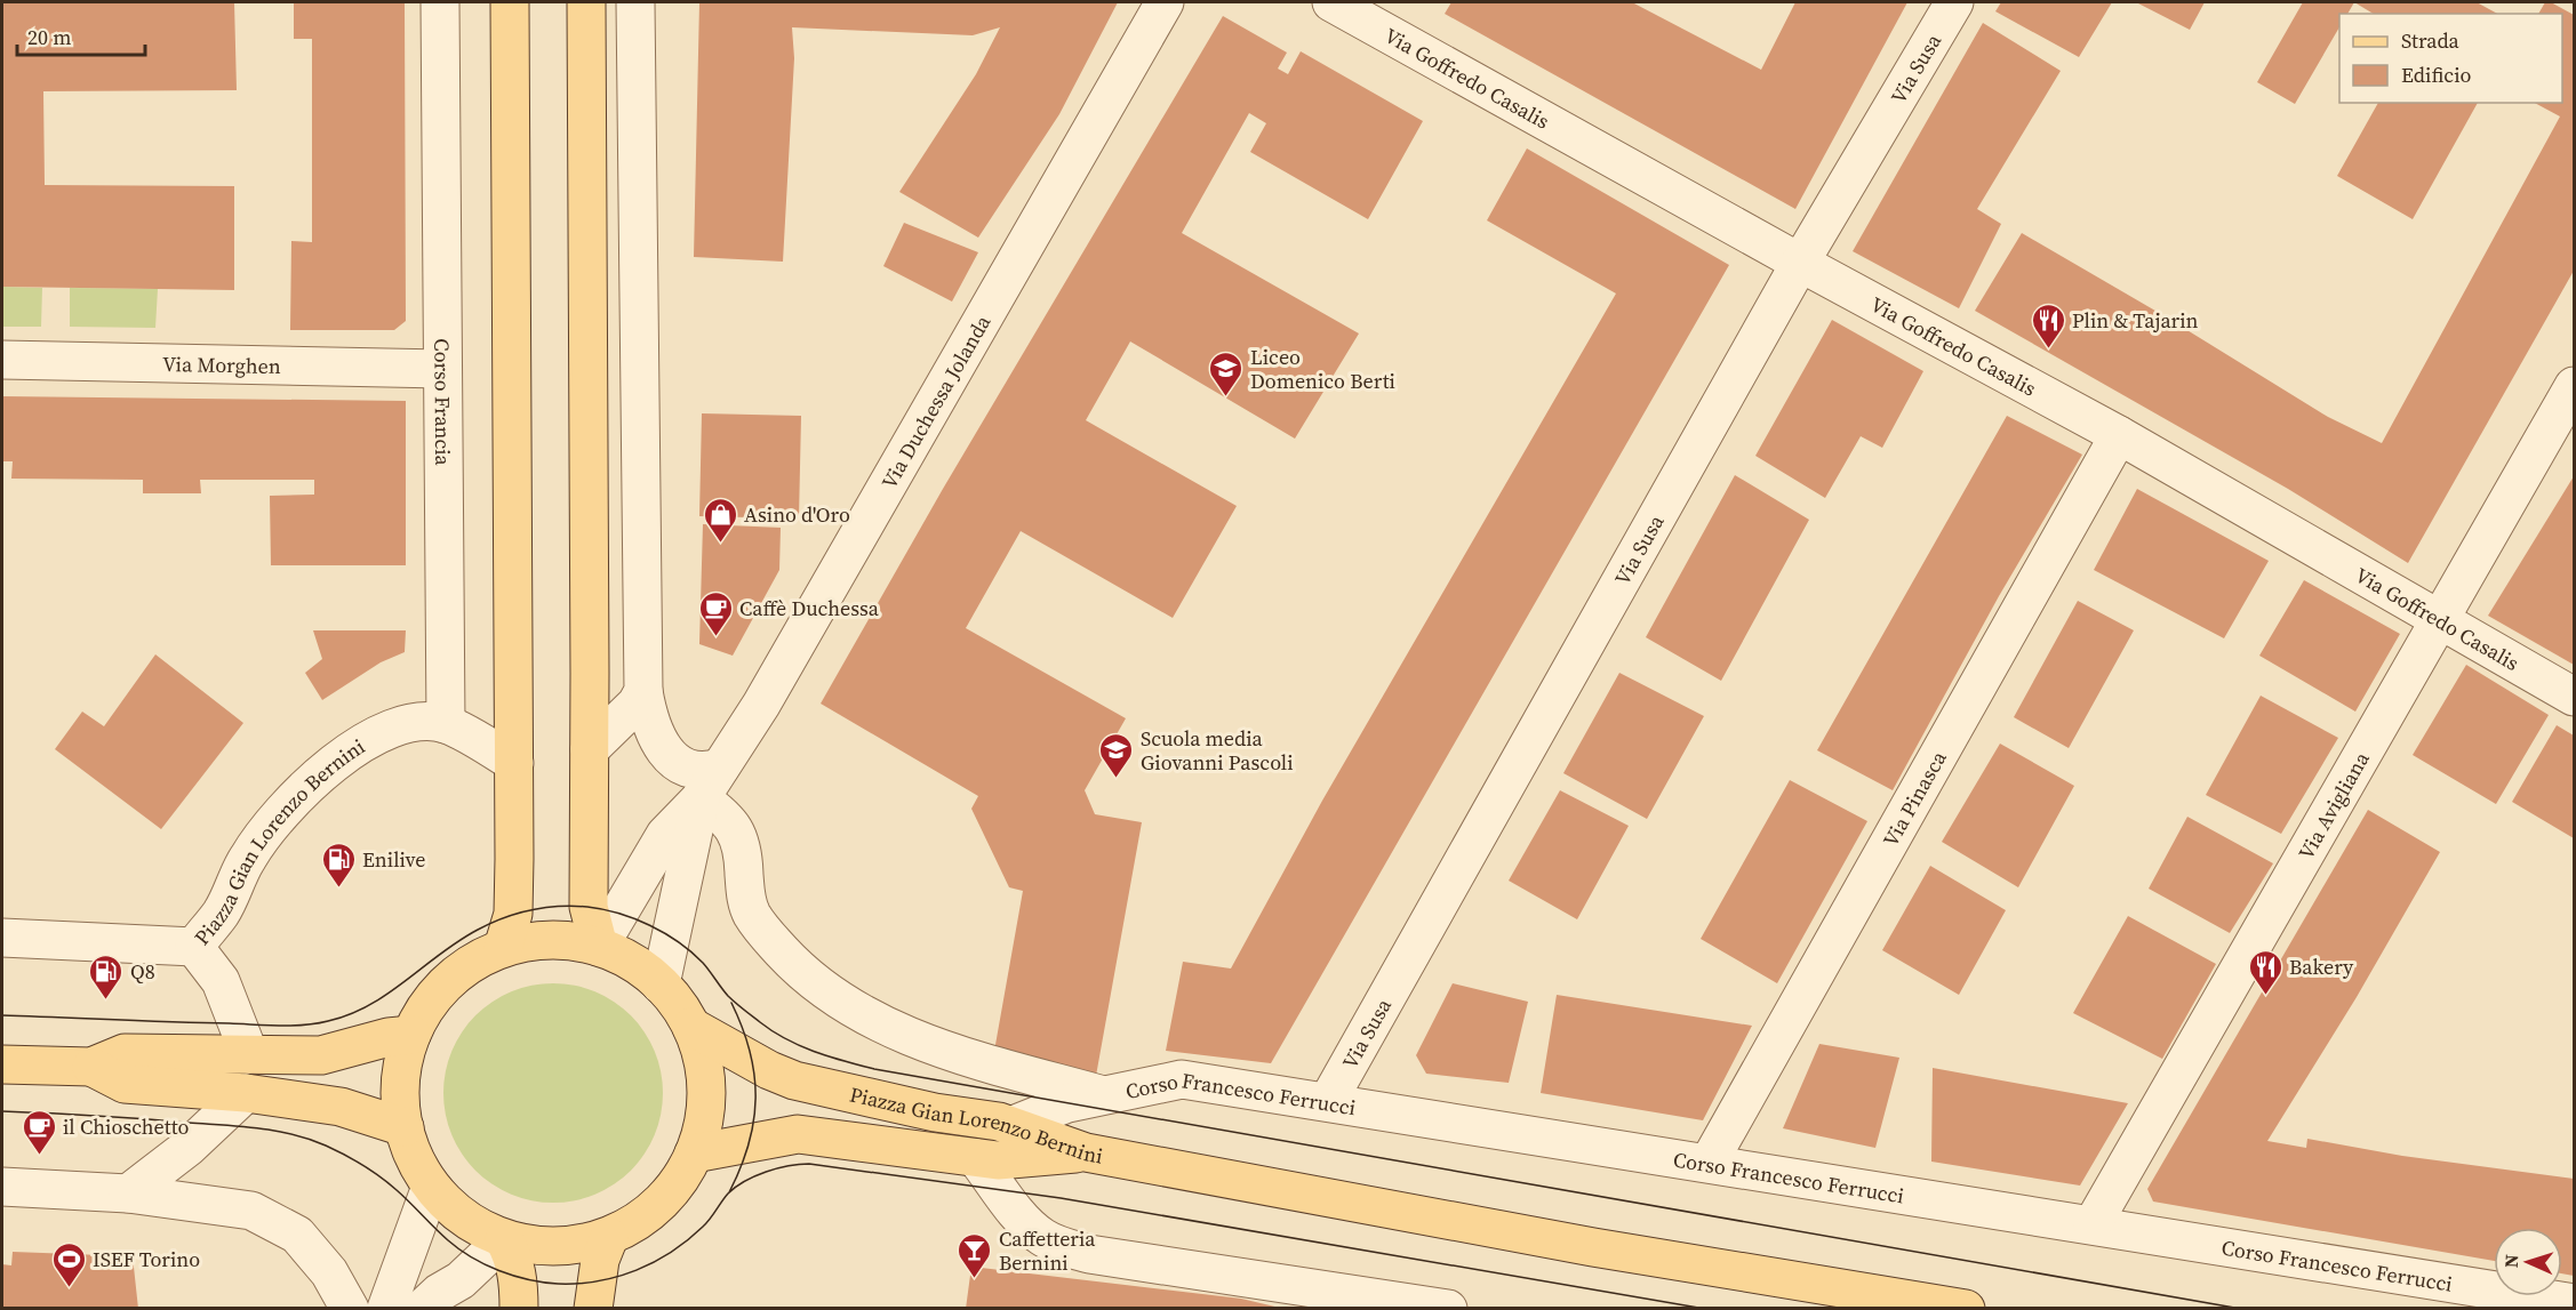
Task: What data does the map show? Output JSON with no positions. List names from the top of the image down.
{
  "streets": {
    "main road": ["Piazza Gian Lorenzo Bernini"],
    "street": [
      "Via Susa",
      "Via Goffredo Casalis",
      "Via Morghen",
      "Corso Francia",
      "Via Duchessa Jolanda",
      "Via Pinasca",
      "Via Avigliana",
      "Corso Francesco Ferrucci"
    ]
  },
  "crossings": [
    ["Via Susa", "Via Goffredo Casalis"],
    ["Via Susa", "Corso Francesco Ferrucci"],
    ["Via Goffredo Casalis", "Via Pinasca"],
    ["Via Goffredo Casalis", "Via Avigliana"],
    ["Via Morghen", "Corso Francia"],
    ["Corso Francia", "Piazza Gian Lorenzo Bernini"],
    ["Via Duchessa Jolanda", "Piazza Gian Lorenzo Bernini"],
    ["Via Pinasca", "Corso Francesco Ferrucci"],
    ["Via Avigliana", "Corso Francesco Ferrucci"],
    ["Piazza Gian Lorenzo Bernini", "Corso Francesco Ferrucci"]
  ],
  "places": {
    "restaurant": ["Plin & Tajarin", "Bakery"],
    "school or university": ["Liceo Domenico Berti", "Scuola media Giovanni Pascoli"],
    "shop": ["Asino d'Oro"],
    "cafe": ["Caffè Duchessa", "il Chioschetto"],
    "fuel station": ["Enilive", "Q8"],
    "bar": ["Caffetteria Bernini"],
    "sports": ["ISEF Torino"]
  },
  "legend": ["Strada", "Edificio"],
  "scale_bar": "20 m",
  "north": "left"
}
